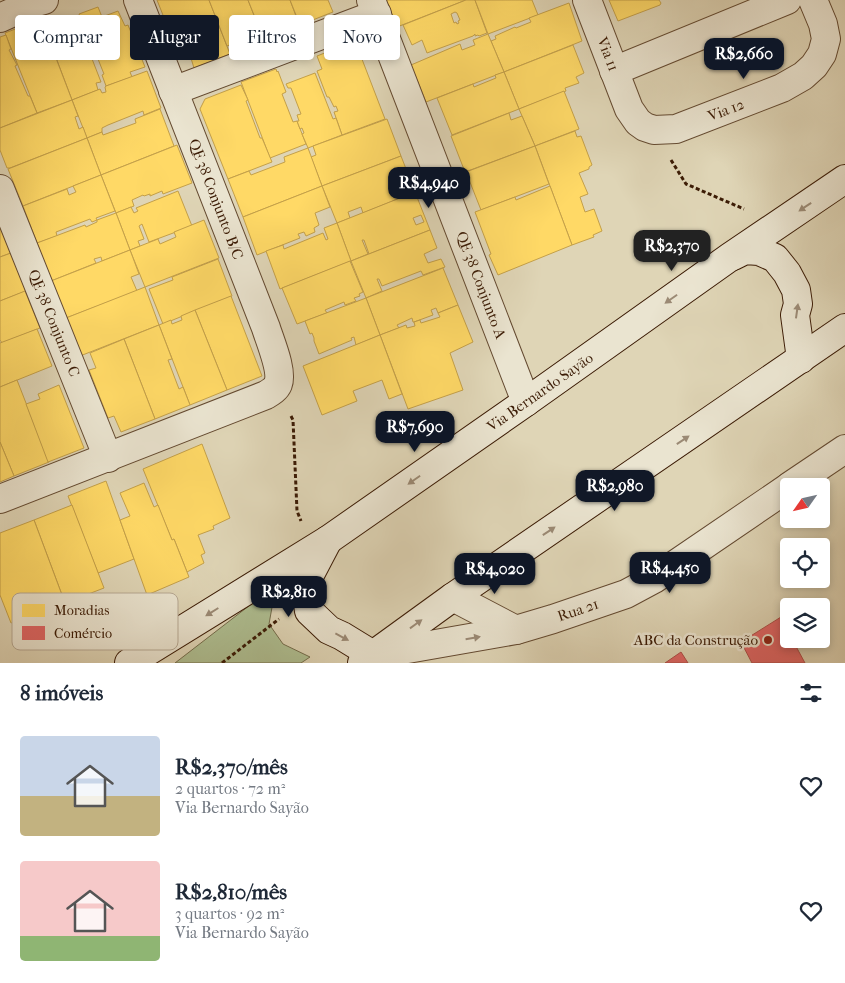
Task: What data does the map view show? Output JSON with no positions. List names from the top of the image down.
{
  "streets": {
    "street": [
      "Via 11",
      "Via 12",
      "QE 38 Conjunto B/C",
      "QE 38 Conjunto A",
      "QE 38 Conjunto C",
      "Via Bernardo Sayão",
      "Rua 21"
    ]
  },
  "crossings": [
    ["Via 11", "Via 12"],
    ["QE 38 Conjunto A", "Via Bernardo Sayão"]
  ],
  "places": ["ABC da Construção"],
  "legend": ["Moradias", "Comércio"],
  "north": "bottom left",
  "page": {
    "chip": [
      "Comprar",
      "Alugar",
      "Filtros",
      "Novo"
    ],
    "price": [
      "R$2,660",
      "R$4,940",
      "R$2,370",
      "R$7,690",
      "R$2,980",
      "R$4,450",
      "R$4,020",
      "R$2,810"
    ],
    "heading": "8 imóveis",
    "list": [
      {
        "name": "R$2,370/mês",
        "note": "2 quartos · 72 m² · Via Bernardo Sayão"
      },
      {
        "name": "R$2,810/mês",
        "note": "3 quartos · 92 m² · Via Bernardo Sayão"
      }
    ]
  }
}
